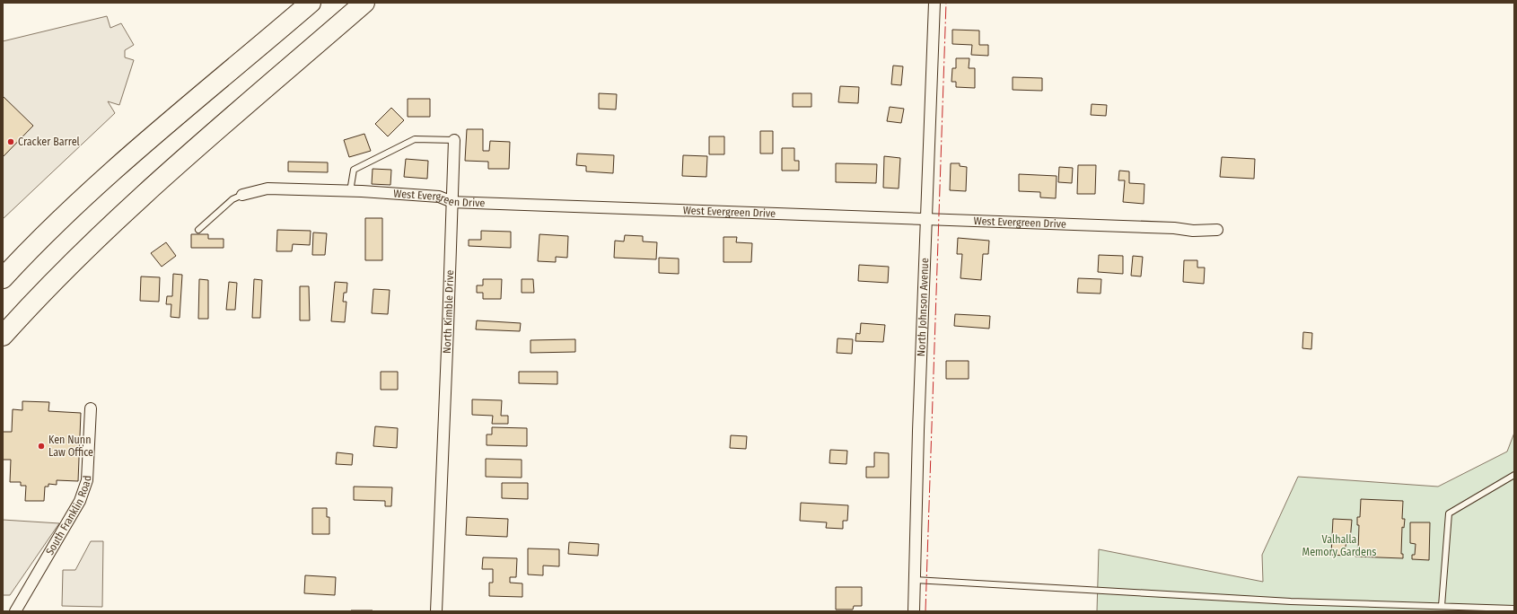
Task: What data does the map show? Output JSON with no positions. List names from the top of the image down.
{
  "streets": {
    "street": [
      "West Evergreen Drive",
      "North Johnson Avenue",
      "North Kimble Drive",
      "South Franklin Road"
    ]
  },
  "crossings": [
    ["West Evergreen Drive", "North Johnson Avenue"],
    ["West Evergreen Drive", "North Kimble Drive"]
  ],
  "parks": ["Valhalla Memory Gardens"],
  "places": ["Cracker Barrel", "Ken Nunn Law Office"]
}
